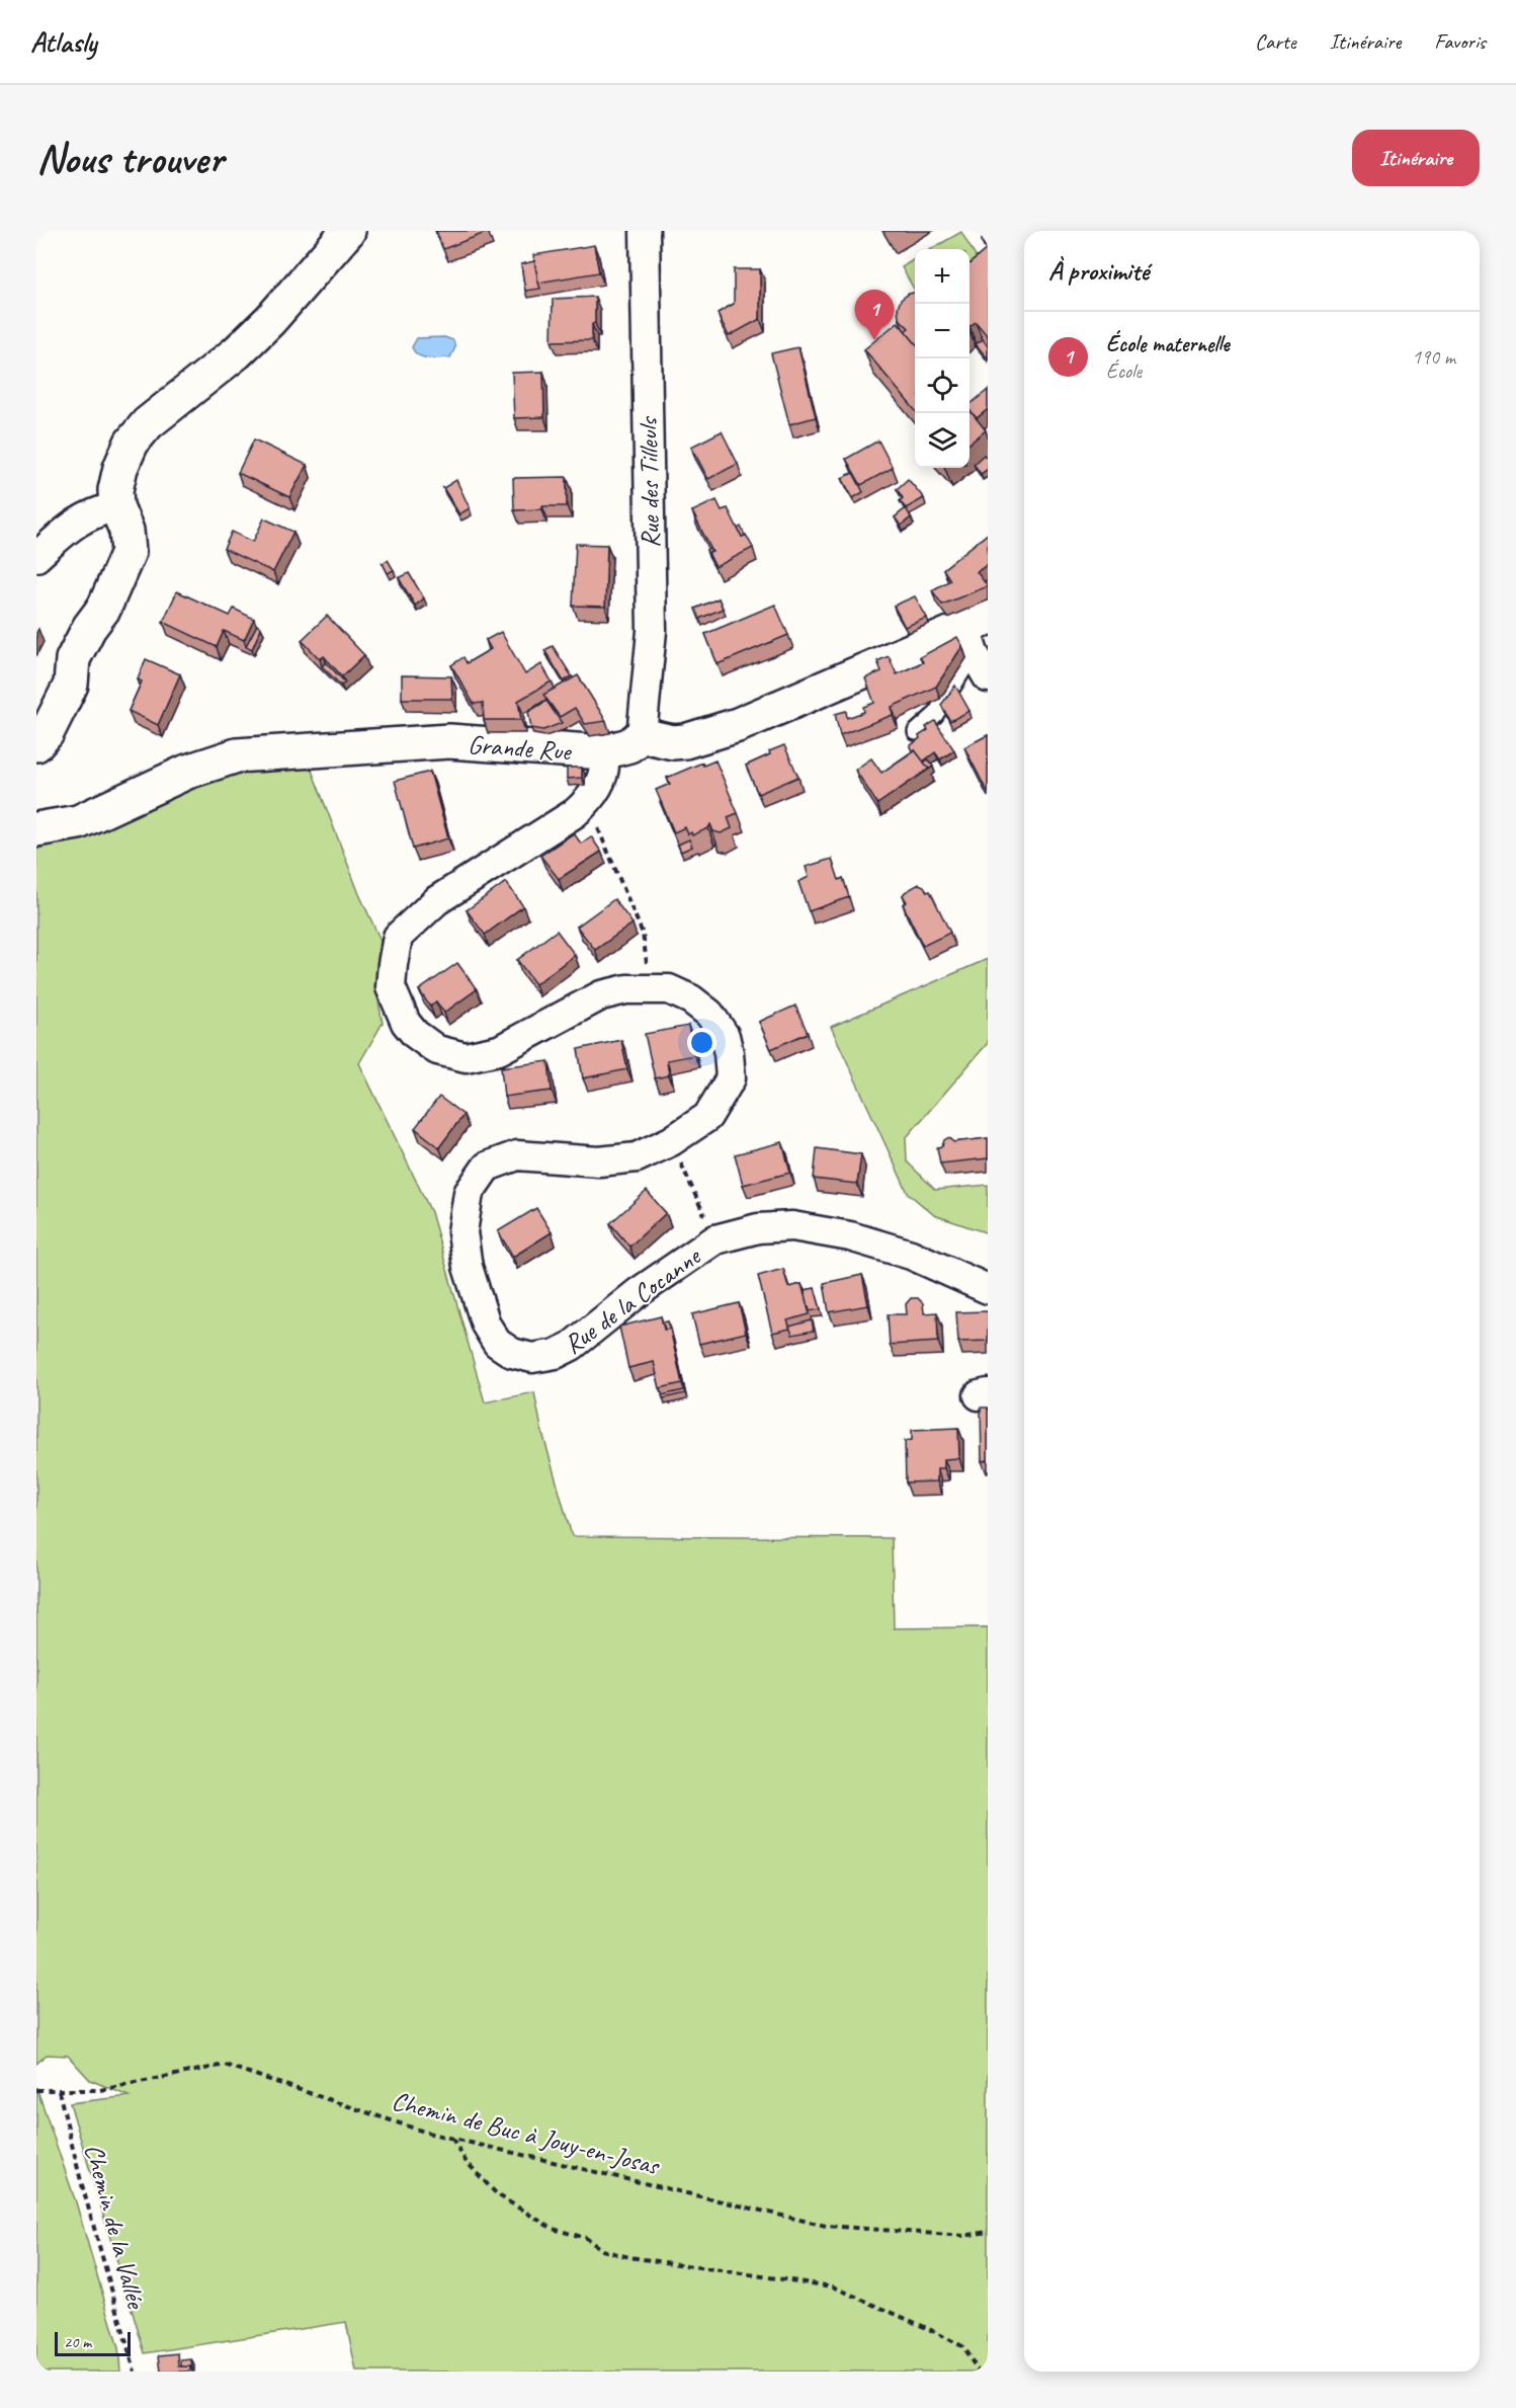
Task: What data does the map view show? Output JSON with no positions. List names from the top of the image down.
{
  "streets": {
    "street": ["Rue des Tilleuls", "Grande Rue", "Rue de la Cocanne"],
    "path": ["Chemin de Buc à Jouy-en-Josas", "Chemin de la Vallée"]
  },
  "crossings": [
    ["Rue des Tilleuls", "Grande Rue"],
    ["Grande Rue", "Rue de la Cocanne"],
    ["Chemin de Buc à Jouy-en-Josas", "Chemin de la Vallée"]
  ],
  "scale_bar": "20 m",
  "page": {
    "header": "Atlasly",
    "nav": ["Carte", "Itinéraire", "Favoris"],
    "buttons": "Itinéraire",
    "title": "Nous trouver",
    "heading": "À proximité",
    "map_buttons": ["+", "−"],
    "pins": "1",
    "list": [
      {
        "mark": "1",
        "name": "École maternelle",
        "note": "École",
        "value": "190 m"
      }
    ],
    "scale": "20 m"
  }
}
